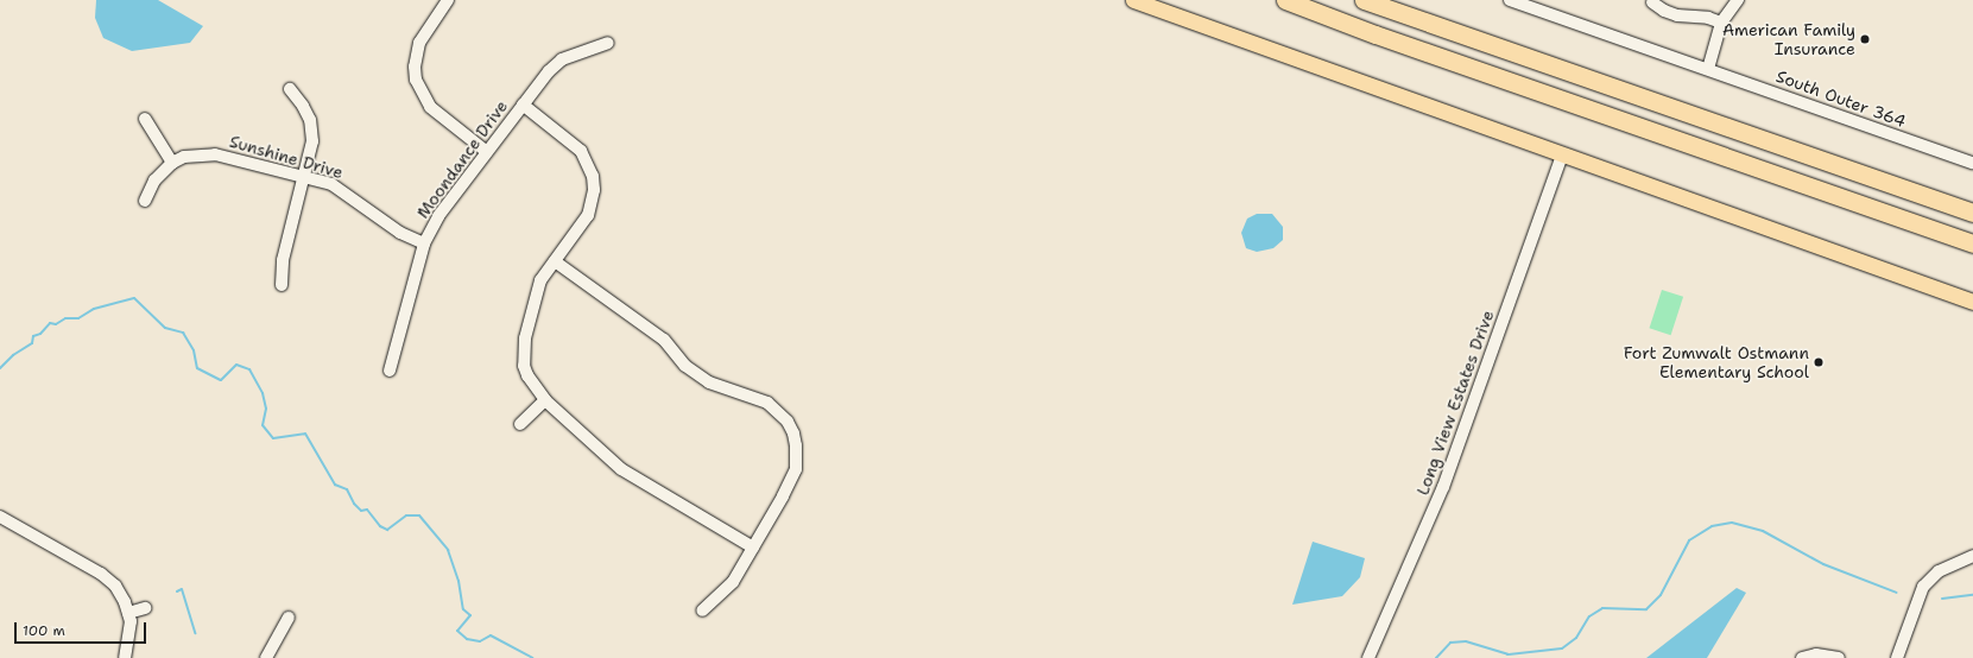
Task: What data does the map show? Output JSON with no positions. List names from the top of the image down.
{
  "streets": {
    "street": [
      "South Outer 364",
      "Sunshine Drive",
      "Moondance Drive",
      "Long View Estates Drive"
    ]
  },
  "crossings": [
    ["Sunshine Drive", "Moondance Drive"]
  ],
  "places": ["American Family Insurance", "Fort Zumwalt Ostmann Elementary School"],
  "scale_bar": "100 m"
}
